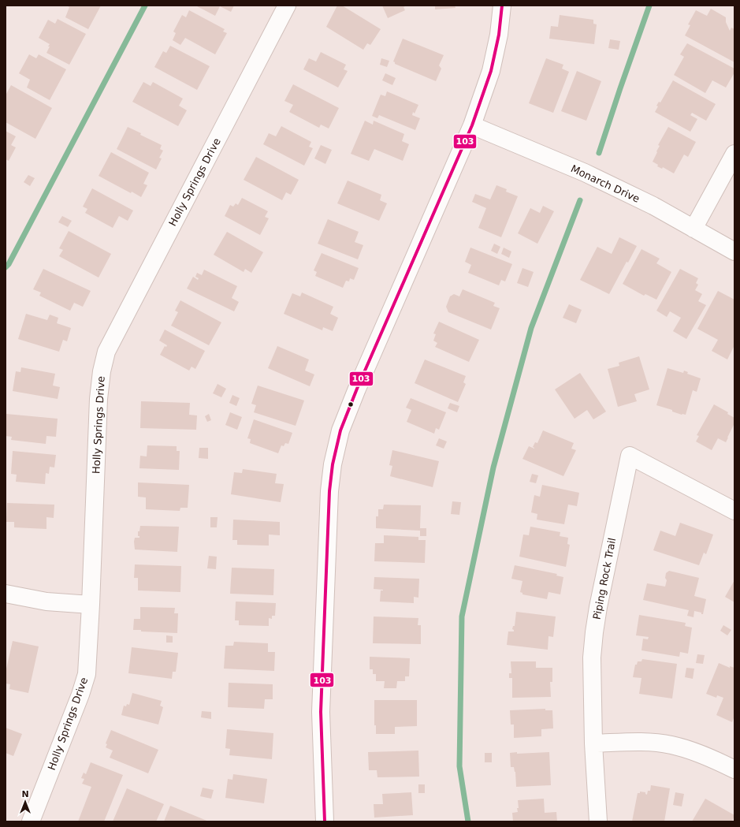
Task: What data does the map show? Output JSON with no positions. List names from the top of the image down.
{
  "streets": {
    "street": ["Holly Springs Drive", "Monarch Drive", "Piping Rock Trail"]
  },
  "lines": ["transit line 103"],
  "north": "top"
}
